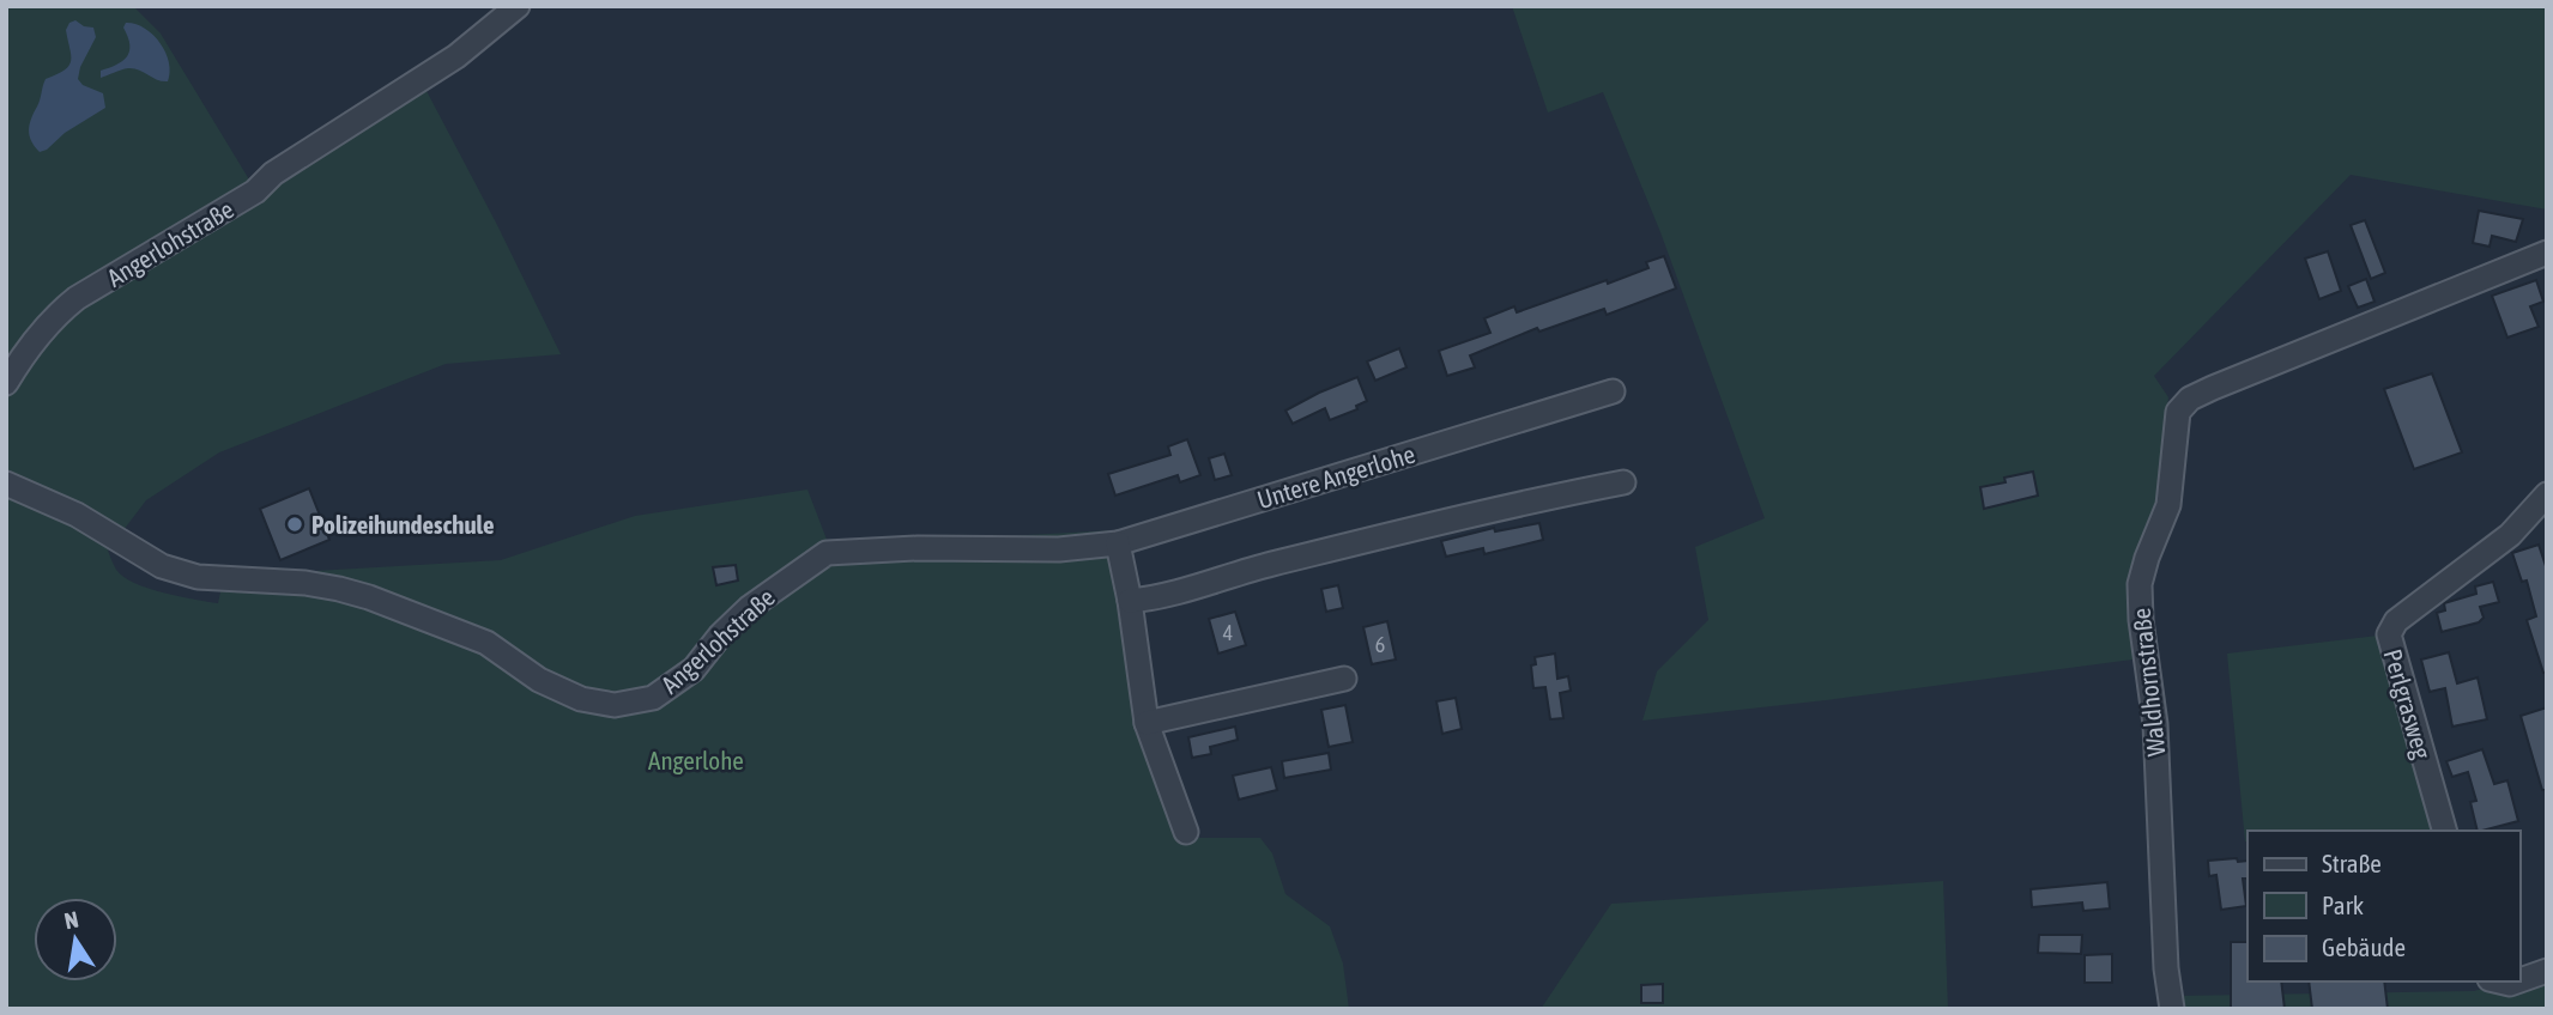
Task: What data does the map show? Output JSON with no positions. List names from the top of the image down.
{
  "streets": {
    "street": [
      "Angerlohstraße",
      "Untere Angerlohe",
      "Waldhornstraße",
      "Perlgrasweg"
    ]
  },
  "crossings": [
    ["Angerlohstraße", "Untere Angerlohe"]
  ],
  "parks": ["Angerlohe"],
  "places": ["Polizeihundeschule"],
  "house_numbers": ["4", "6"],
  "legend": ["Straße", "Park", "Gebäude"],
  "north": "top"
}
